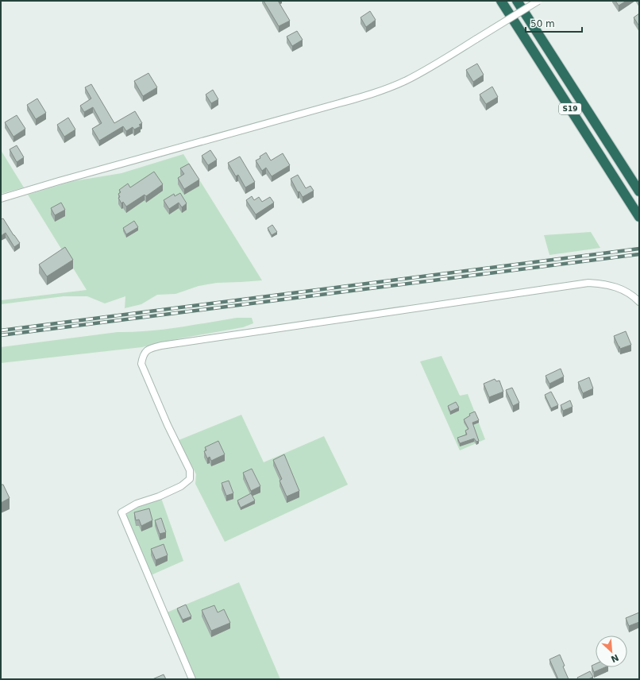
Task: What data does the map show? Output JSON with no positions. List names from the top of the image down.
{
  "streets": {
    "highway": ["S19"]
  },
  "scale_bar": "50 m",
  "north": "bottom right"
}
